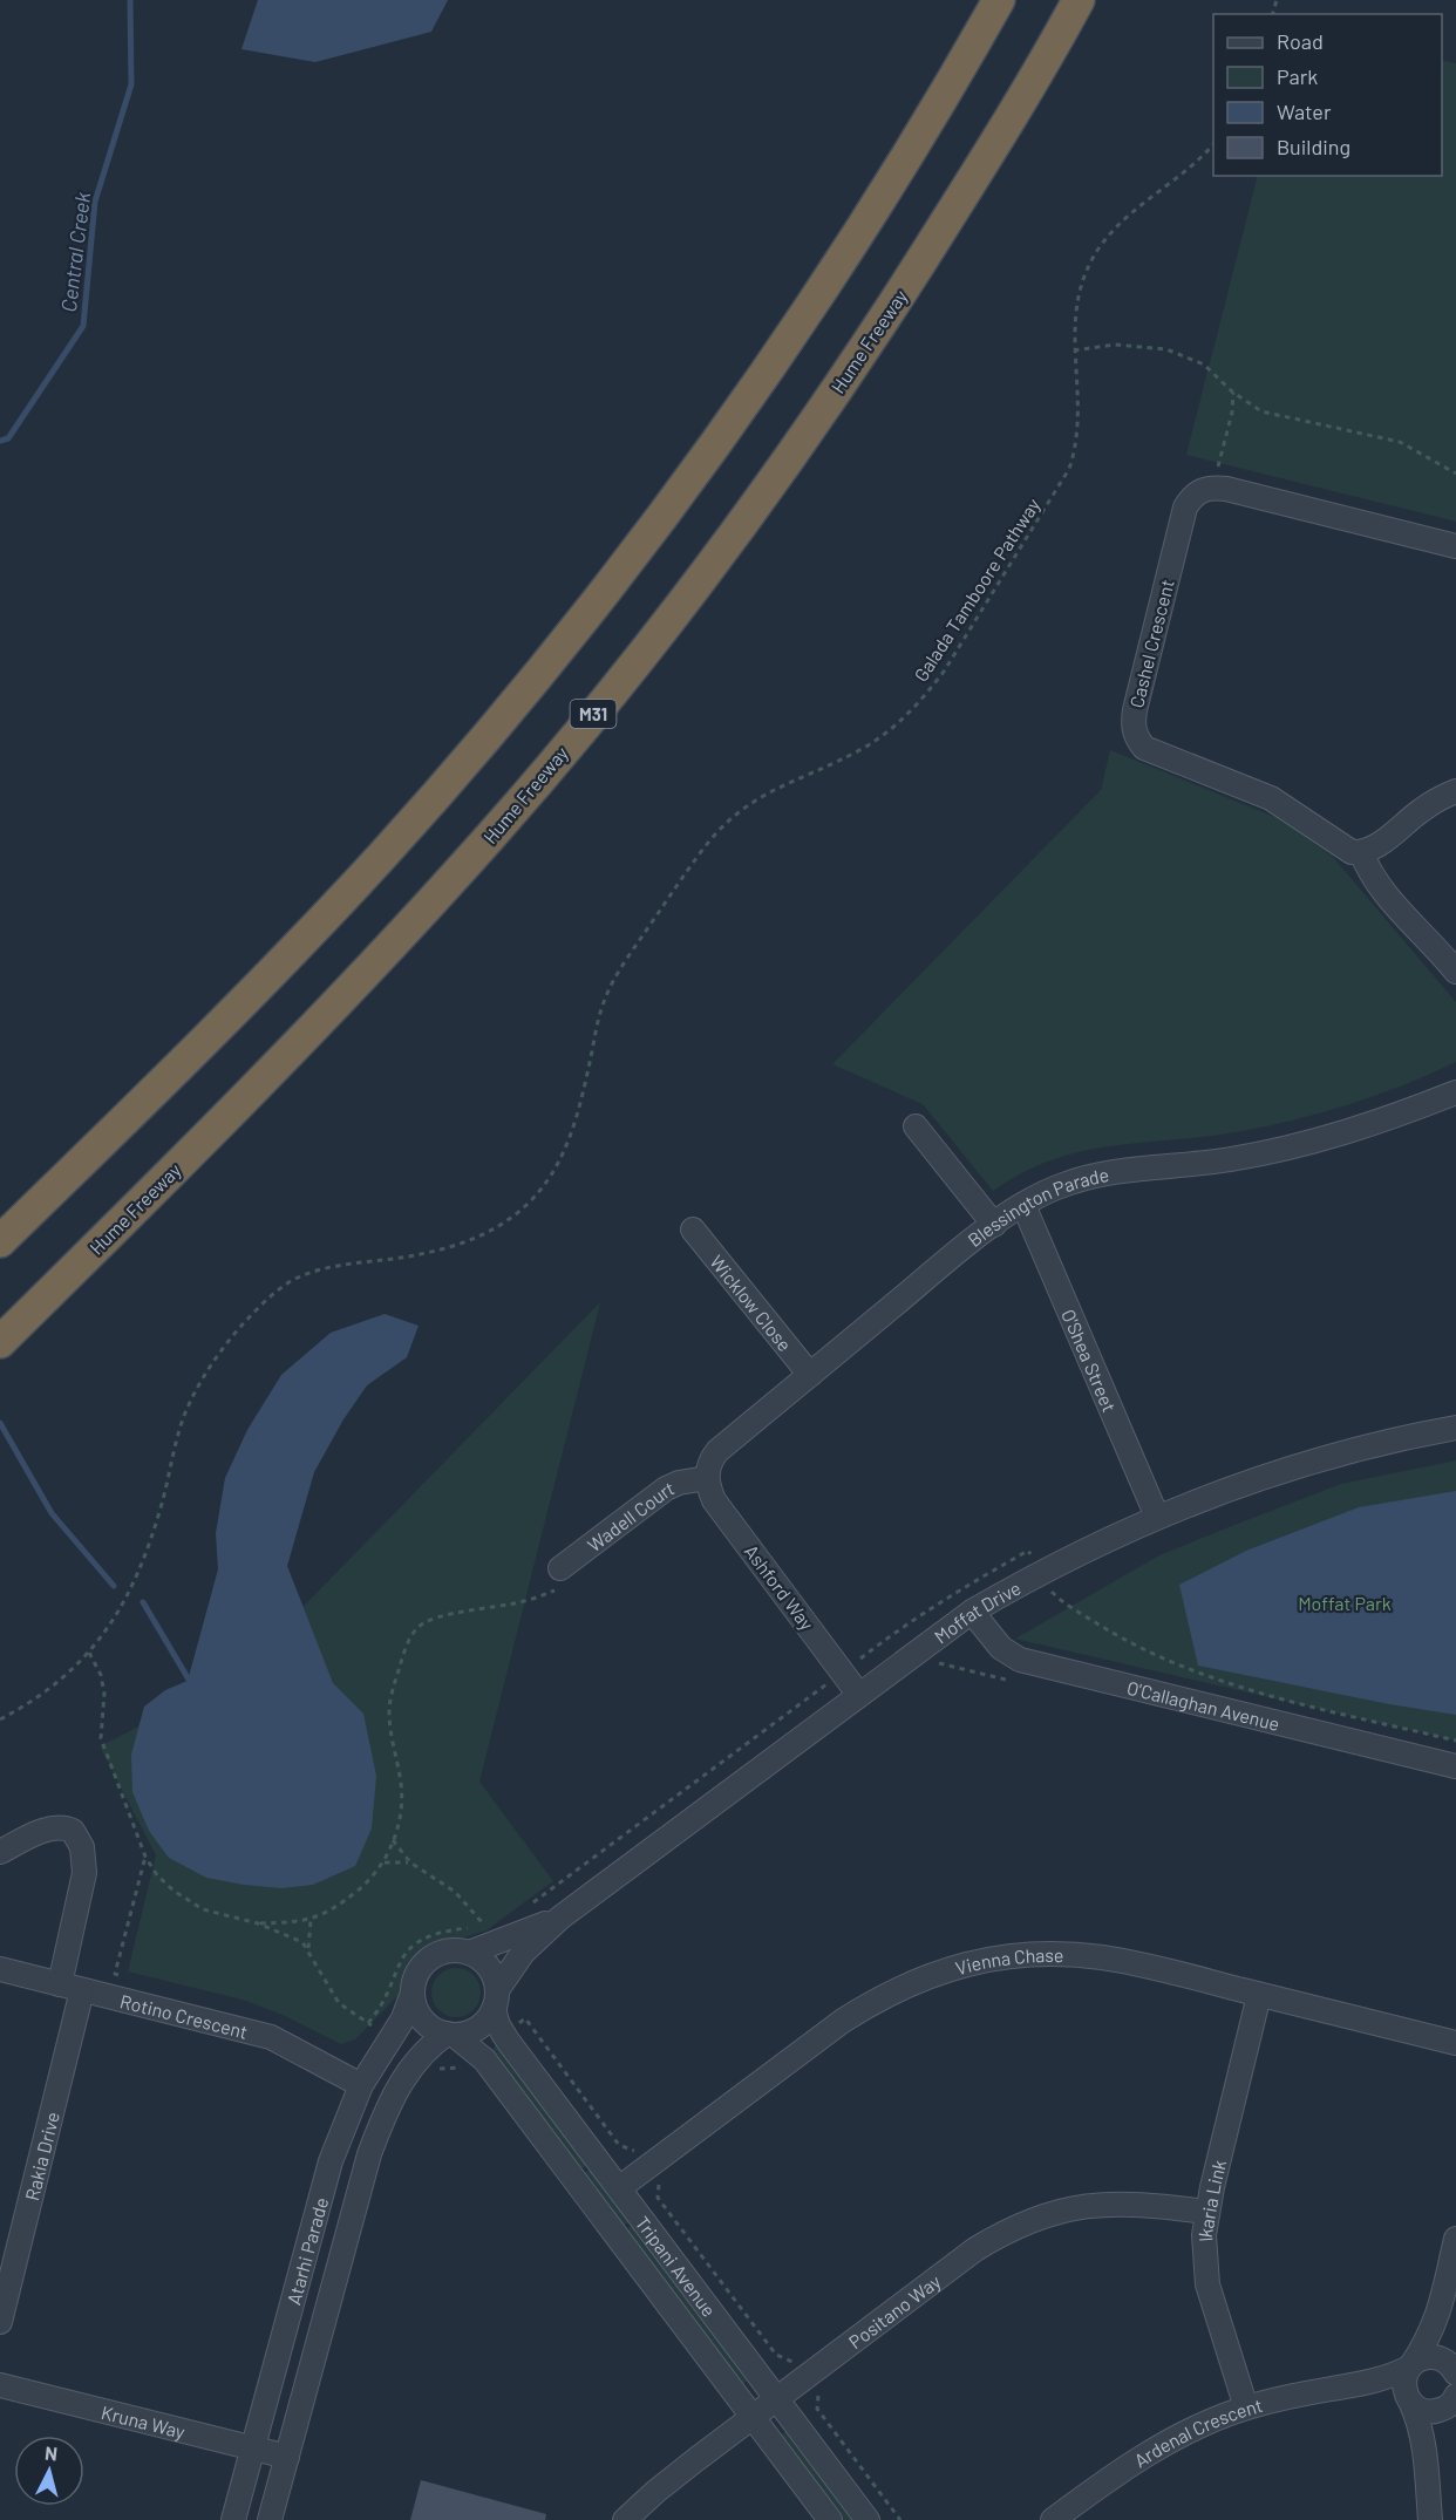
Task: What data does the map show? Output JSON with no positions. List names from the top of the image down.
{
  "streets": {
    "highway": ["Hume Freeway", "M31"],
    "street": [
      "Cashel Crescent",
      "Blessington Parade",
      "Wicklow Close",
      "O'Shea Street",
      "Wadell Court",
      "Ashford Way",
      "Moffat Drive",
      "O'Callaghan Avenue",
      "Vienna Chase",
      "Rotino Crescent",
      "Rakia Drive",
      "Ikaria Link",
      "Atarhi Parade",
      "Tripani Avenue",
      "Positano Way",
      "Kruna Way",
      "Ardenal Crescent"
    ],
    "path": ["Galada Tamboore Pathway"]
  },
  "crossings": [
    ["Blessington Parade", "Wicklow Close"],
    ["Blessington Parade", "O'Shea Street"],
    ["Blessington Parade", "Wadell Court"],
    ["Blessington Parade", "Ashford Way"],
    ["O'Shea Street", "Moffat Drive"],
    ["Wadell Court", "Ashford Way"],
    ["Ashford Way", "Moffat Drive"],
    ["Moffat Drive", "O'Callaghan Avenue"],
    ["Moffat Drive", "Atarhi Parade"],
    ["Moffat Drive", "Tripani Avenue"],
    ["Vienna Chase", "Ikaria Link"],
    ["Vienna Chase", "Tripani Avenue"],
    ["Rotino Crescent", "Rakia Drive"],
    ["Rotino Crescent", "Atarhi Parade"],
    ["Ikaria Link", "Positano Way"],
    ["Ikaria Link", "Ardenal Crescent"],
    ["Atarhi Parade", "Tripani Avenue"],
    ["Atarhi Parade", "Kruna Way"],
    ["Tripani Avenue", "Positano Way"]
  ],
  "water": ["Central Creek"],
  "parks": ["Moffat Park"],
  "legend": [
    "Road",
    "Park",
    "Water",
    "Building"
  ],
  "north": "top"
}
